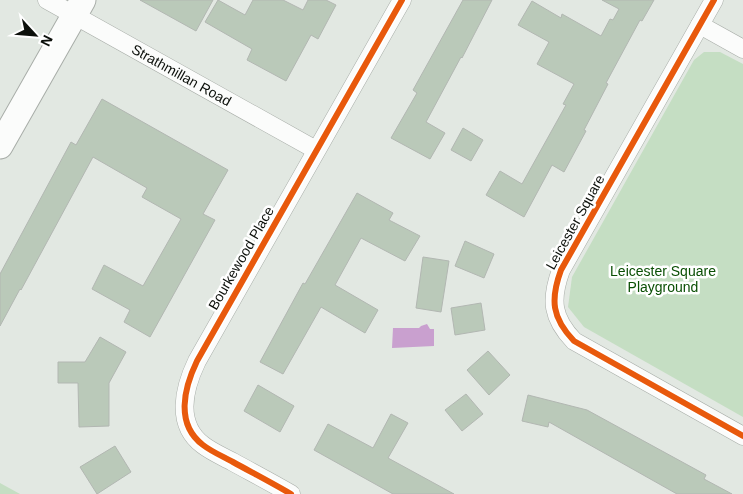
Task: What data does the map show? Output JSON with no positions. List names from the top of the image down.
{
  "streets": {
    "street": ["Strathmillan Road", "Leicester Square", "Bourkewood Place"]
  },
  "crossings": [
    ["Strathmillan Road", "Bourkewood Place"]
  ],
  "parks": ["Leicester Square Playground"],
  "north": "bottom right"
}
